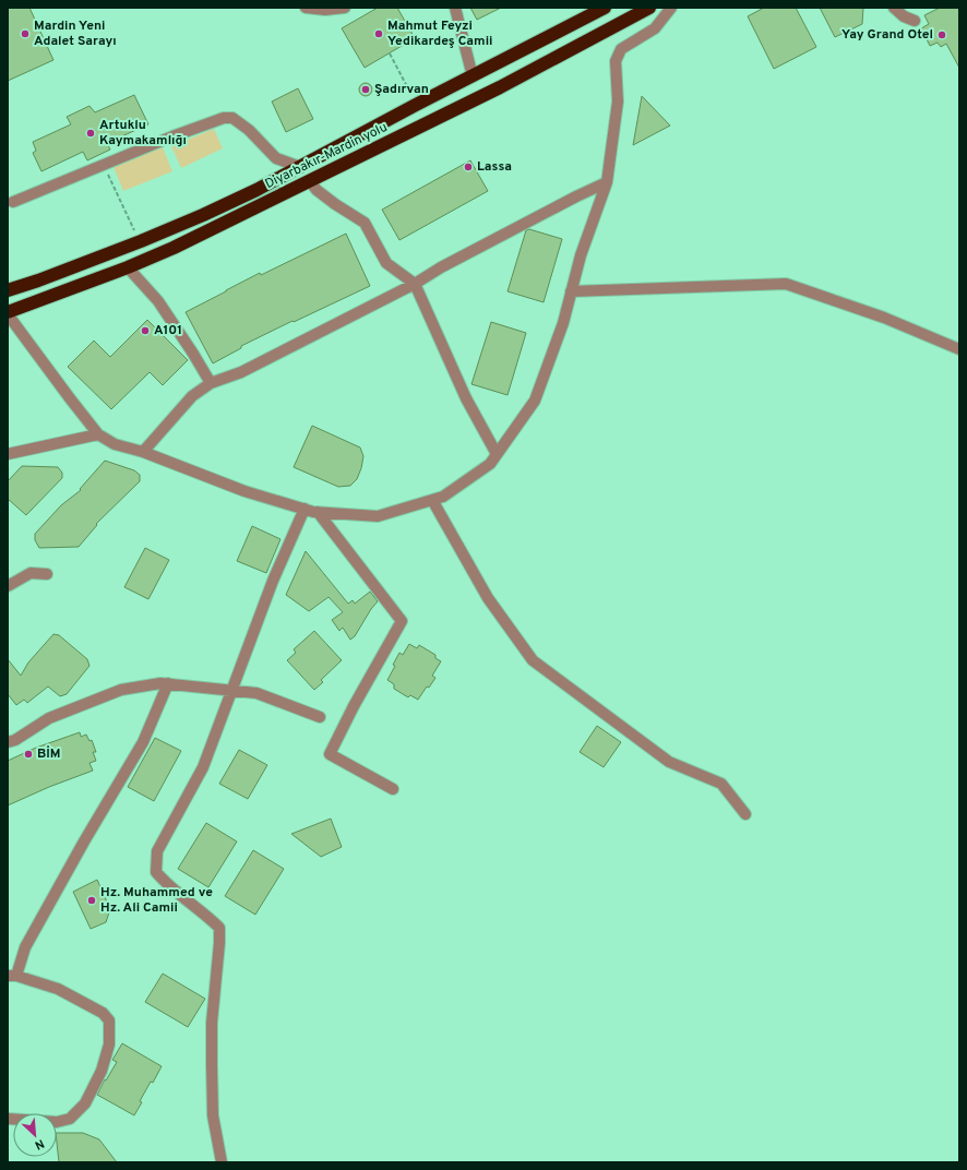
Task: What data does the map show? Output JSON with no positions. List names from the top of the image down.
{
  "streets": {
    "highway": ["Diyarbakır-Mardin yolu"]
  },
  "places": [
    "Mardin Yeni Adalet Sarayı",
    "Mahmut Feyzi Yedikardeş Camii",
    "Yay Grand Otel",
    "Şadırvan",
    "Artuklu Kaymakamlığı",
    "Lassa",
    "A101",
    "BİM",
    "Hz. Muhammed ve Hz. Ali Camii"
  ],
  "north": "bottom right"
}
